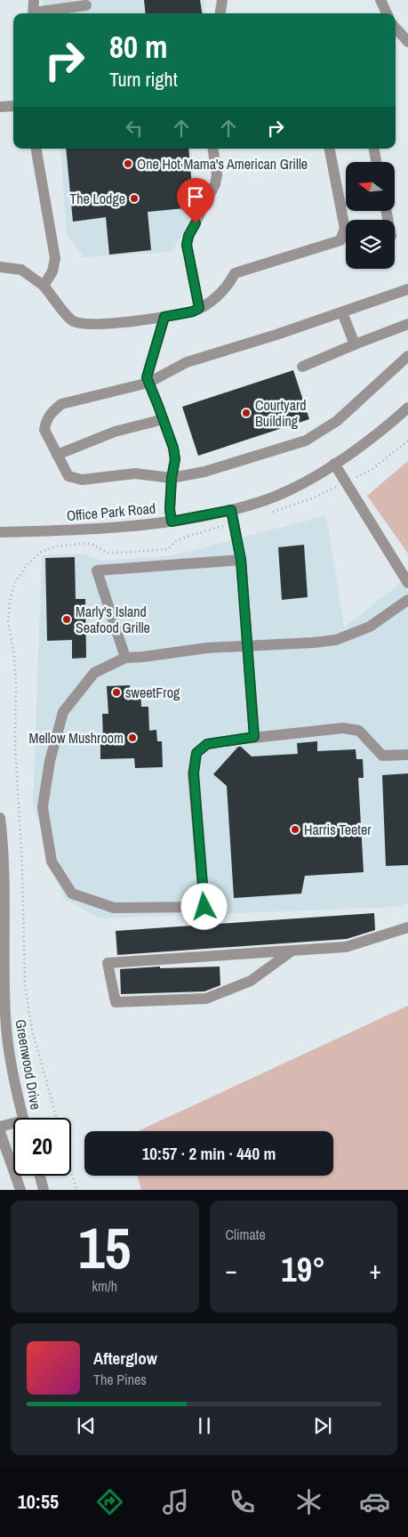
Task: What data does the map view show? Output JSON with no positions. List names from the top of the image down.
{
  "streets": {
    "street": ["Office Park Road", "Greenwood Drive"]
  },
  "places": [
    "One Hot Mama's American Grille",
    "The Lodge",
    "Courtyard Building",
    "Marly's Island Seafood Grille",
    "sweetFrog",
    "Mellow Mushroom",
    "Harris Teeter"
  ],
  "north": "left",
  "page": {
    "turn": ["80 m", "Turn right"],
    "limit": "20",
    "trip": "10:57 · 2 min · 440 m",
    "tile": [
      ["15", "km/h"],
      "Climate"
    ],
    "heat": ["−", "19°", "+"],
    "song": ["Afterglow", "The Pines"],
    "tabs": "10:55"
  }
}
